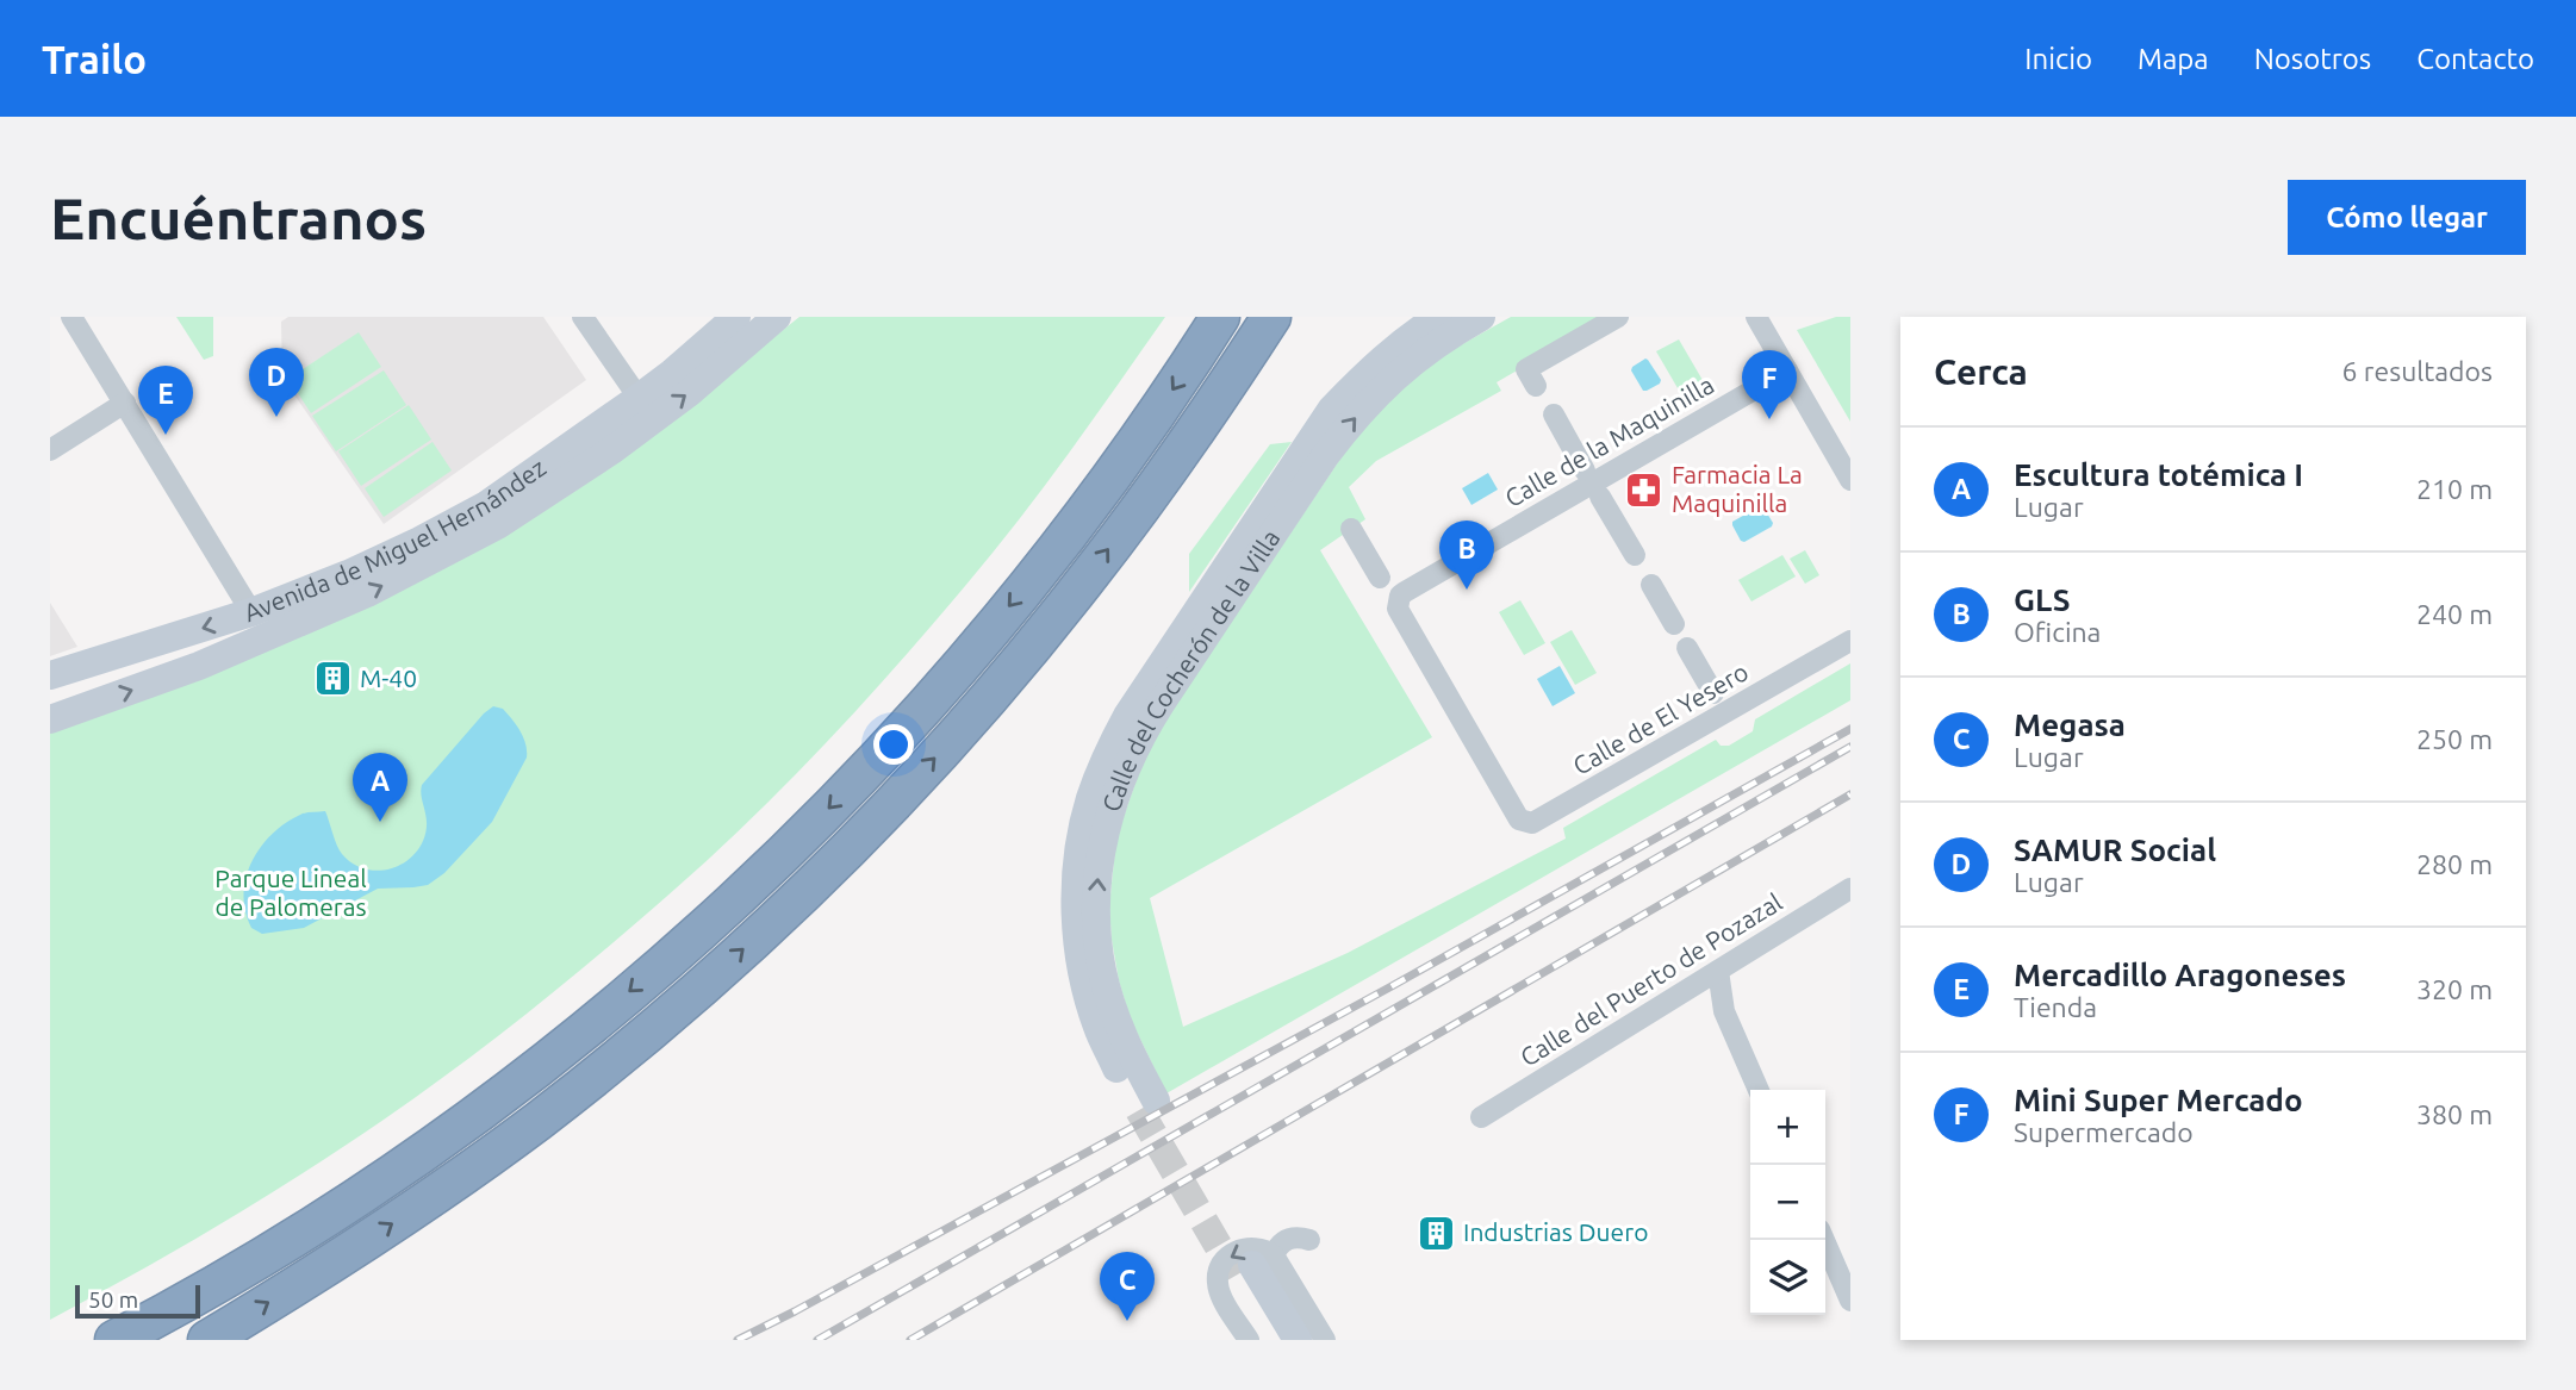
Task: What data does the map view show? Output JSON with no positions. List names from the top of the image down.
{
  "streets": {
    "street": [
      "Calle de la Maquinilla",
      "Avenida de Miguel Hernández",
      "Calle del Cocherón de la Villa",
      "Calle de El Yesero",
      "Calle del Puerto de Pozazal"
    ]
  },
  "crossings": [
    ["Calle de la Maquinilla", "Calle de El Yesero"]
  ],
  "parks": ["Parque Lineal de Palomeras"],
  "places": {
    "pharmacy": ["Farmacia La Maquinilla"],
    "building": ["M-40", "Industrias Duero"]
  },
  "scale_bar": "50 m",
  "page": {
    "header": "Trailo",
    "nav": [
      "Inicio",
      "Mapa",
      "Nosotros",
      "Contacto"
    ],
    "buttons": "Cómo llegar",
    "title": "Encuéntranos",
    "heading": ["Cerca", "6 resultados"],
    "pins": [
      "D",
      "F",
      "E",
      "B",
      "A",
      "C"
    ],
    "list": [
      {
        "mark": "A",
        "name": "Escultura totémica I",
        "note": "Lugar",
        "value": "210 m"
      },
      {
        "mark": "B",
        "name": "GLS",
        "note": "Oficina",
        "value": "240 m"
      },
      {
        "mark": "C",
        "name": "Megasa",
        "note": "Lugar",
        "value": "250 m"
      },
      {
        "mark": "D",
        "name": "SAMUR Social",
        "note": "Lugar",
        "value": "280 m"
      },
      {
        "mark": "E",
        "name": "Mercadillo Aragoneses",
        "note": "Tienda",
        "value": "320 m"
      },
      {
        "mark": "F",
        "name": "Mini Super Mercado",
        "note": "Supermercado",
        "value": "380 m"
      }
    ],
    "map_buttons": ["+", "−"],
    "scale": "50 m"
  }
}
